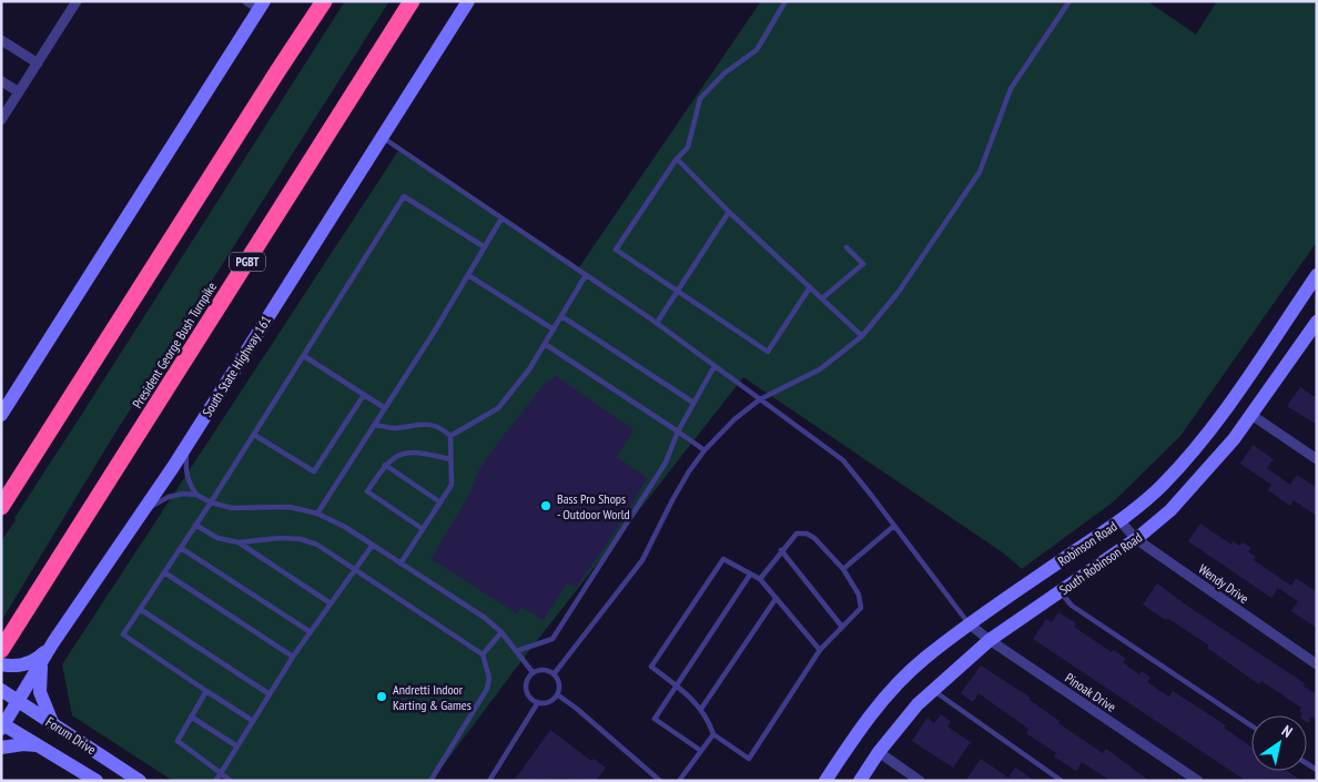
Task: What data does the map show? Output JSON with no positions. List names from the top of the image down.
{
  "streets": {
    "highway": ["PGBT", "President George Bush Turnpike"],
    "street": [
      "South State Highway 161",
      "Robinson Road",
      "South Robinson Road",
      "Wendy Drive",
      "Pinoak Drive",
      "Forum Drive"
    ]
  },
  "crossings": [
    ["South State Highway 161", "Forum Drive"],
    ["Robinson Road", "Wendy Drive"],
    ["Robinson Road", "Pinoak Drive"],
    ["South Robinson Road", "Wendy Drive"],
    ["South Robinson Road", "Pinoak Drive"]
  ],
  "places": ["Bass Pro Shops - Outdoor World", "Andretti Indoor Karting & Games"],
  "north": "top right"
}
